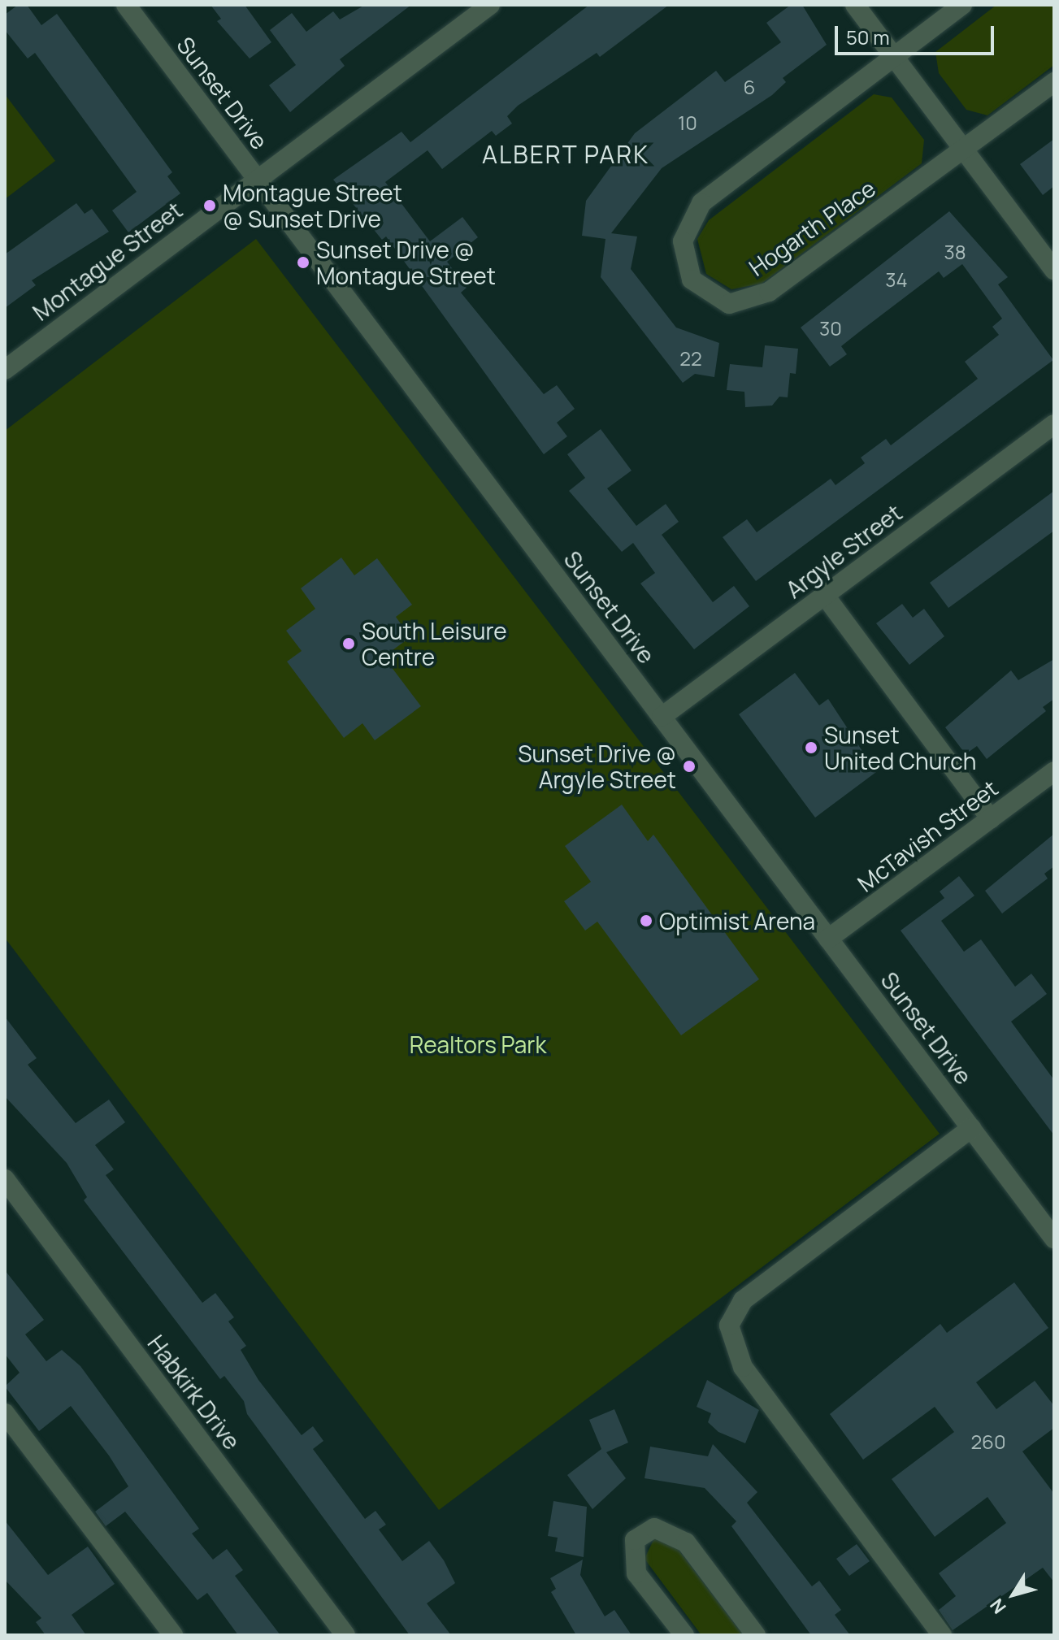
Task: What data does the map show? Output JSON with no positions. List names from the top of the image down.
{
  "streets": {
    "street": [
      "Sunset Drive",
      "Hogarth Place",
      "Montague Street",
      "Argyle Street",
      "McTavish Street",
      "Habkirk Drive"
    ]
  },
  "crossings": [
    ["Sunset Drive", "Montague Street"],
    ["Sunset Drive", "Argyle Street"],
    ["Sunset Drive", "McTavish Street"]
  ],
  "districts": ["ALBERT PARK"],
  "parks": ["Realtors Park"],
  "places": [
    "Montague Street @ Sunset Drive",
    "Sunset Drive @ Montague Street",
    "South Leisure Centre",
    "Sunset United Church",
    "Sunset Drive @ Argyle Street",
    "Optimist Arena"
  ],
  "house_numbers": [
    "6",
    "10",
    "38",
    "34",
    "30",
    "22",
    "260"
  ],
  "scale_bar": "50 m",
  "north": "bottom left"
}
